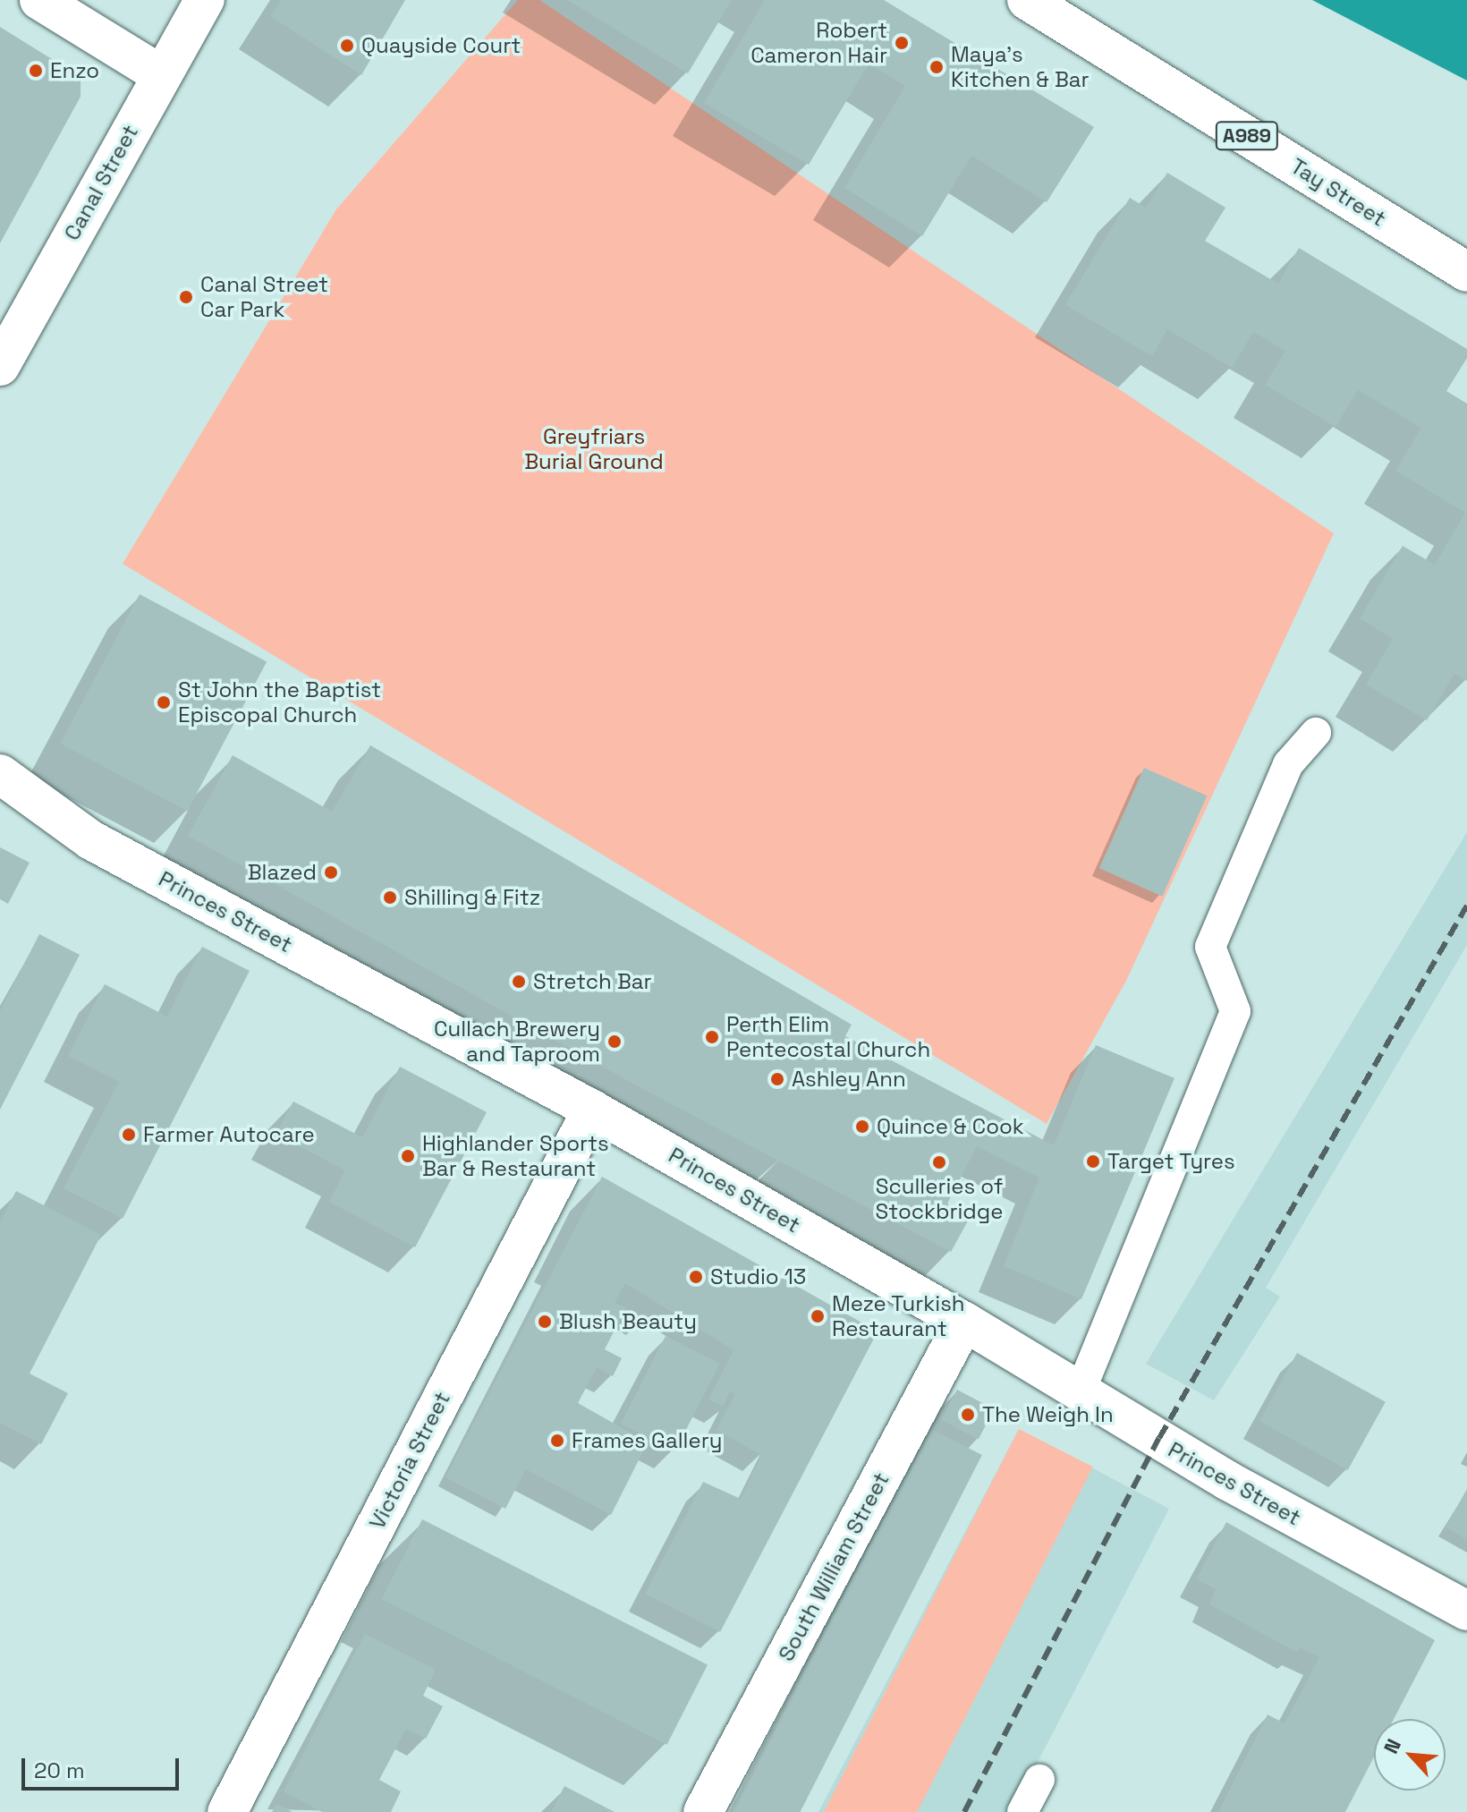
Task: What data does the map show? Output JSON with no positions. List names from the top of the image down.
{
  "streets": {
    "street": [
      "A989",
      "Canal Street",
      "Tay Street",
      "Princes Street",
      "Victoria Street",
      "South William Street"
    ]
  },
  "crossings": [
    ["Princes Street", "Victoria Street"],
    ["Princes Street", "South William Street"]
  ],
  "parks": ["Greyfriars Burial Ground"],
  "places": [
    "Robert Cameron Hair",
    "Quayside Court",
    "Maya's Kitchen & Bar",
    "Enzo",
    "Canal Street Car Park",
    "St John the Baptist Episcopal Church",
    "Blazed",
    "Shilling & Fitz",
    "Stretch Bar",
    "Perth Elim Pentecostal Church",
    "Cullach Brewery and Taproom",
    "Ashley Ann",
    "Quince & Cook",
    "Farmer Autocare",
    "Highlander Sports Bar & Restaurant",
    "Target Tyres",
    "Sculleries of Stockbridge",
    "Studio 13",
    "Meze Turkish Restaurant",
    "Blush Beauty",
    "The Weigh In",
    "Frames Gallery"
  ],
  "scale_bar": "20 m",
  "north": "top left"
}
